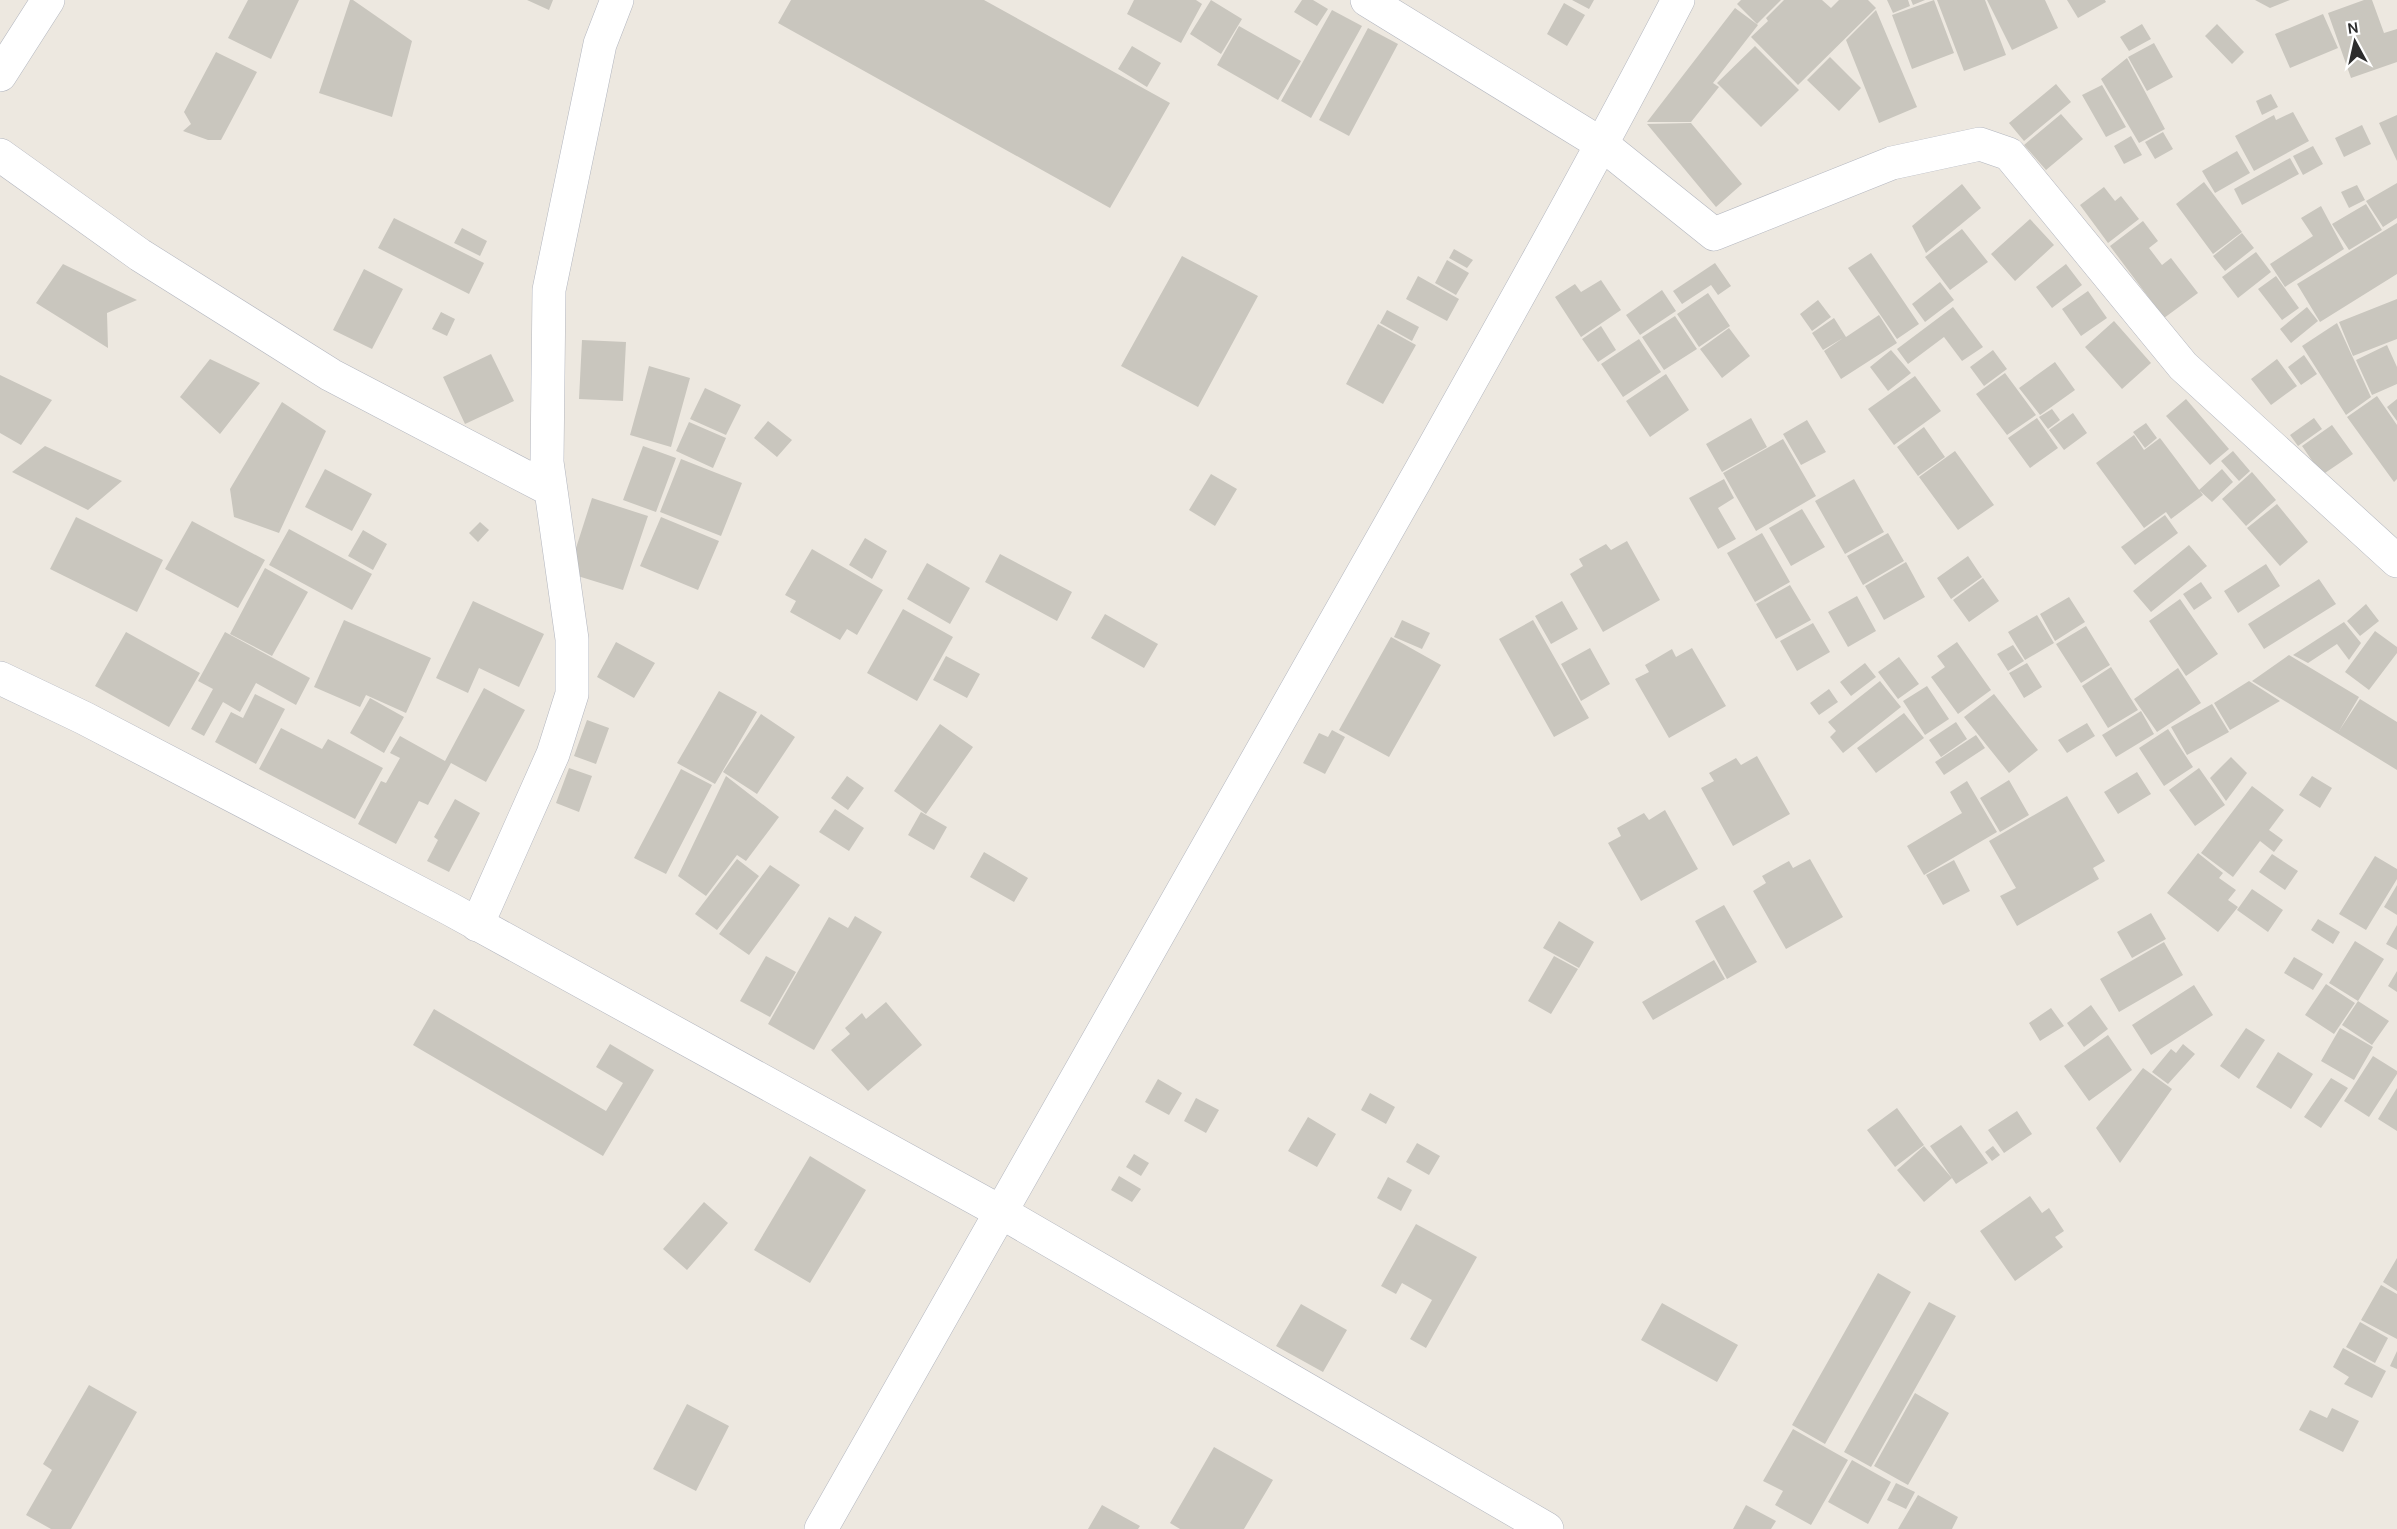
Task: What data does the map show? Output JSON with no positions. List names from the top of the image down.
{
  "north": "top"
}
